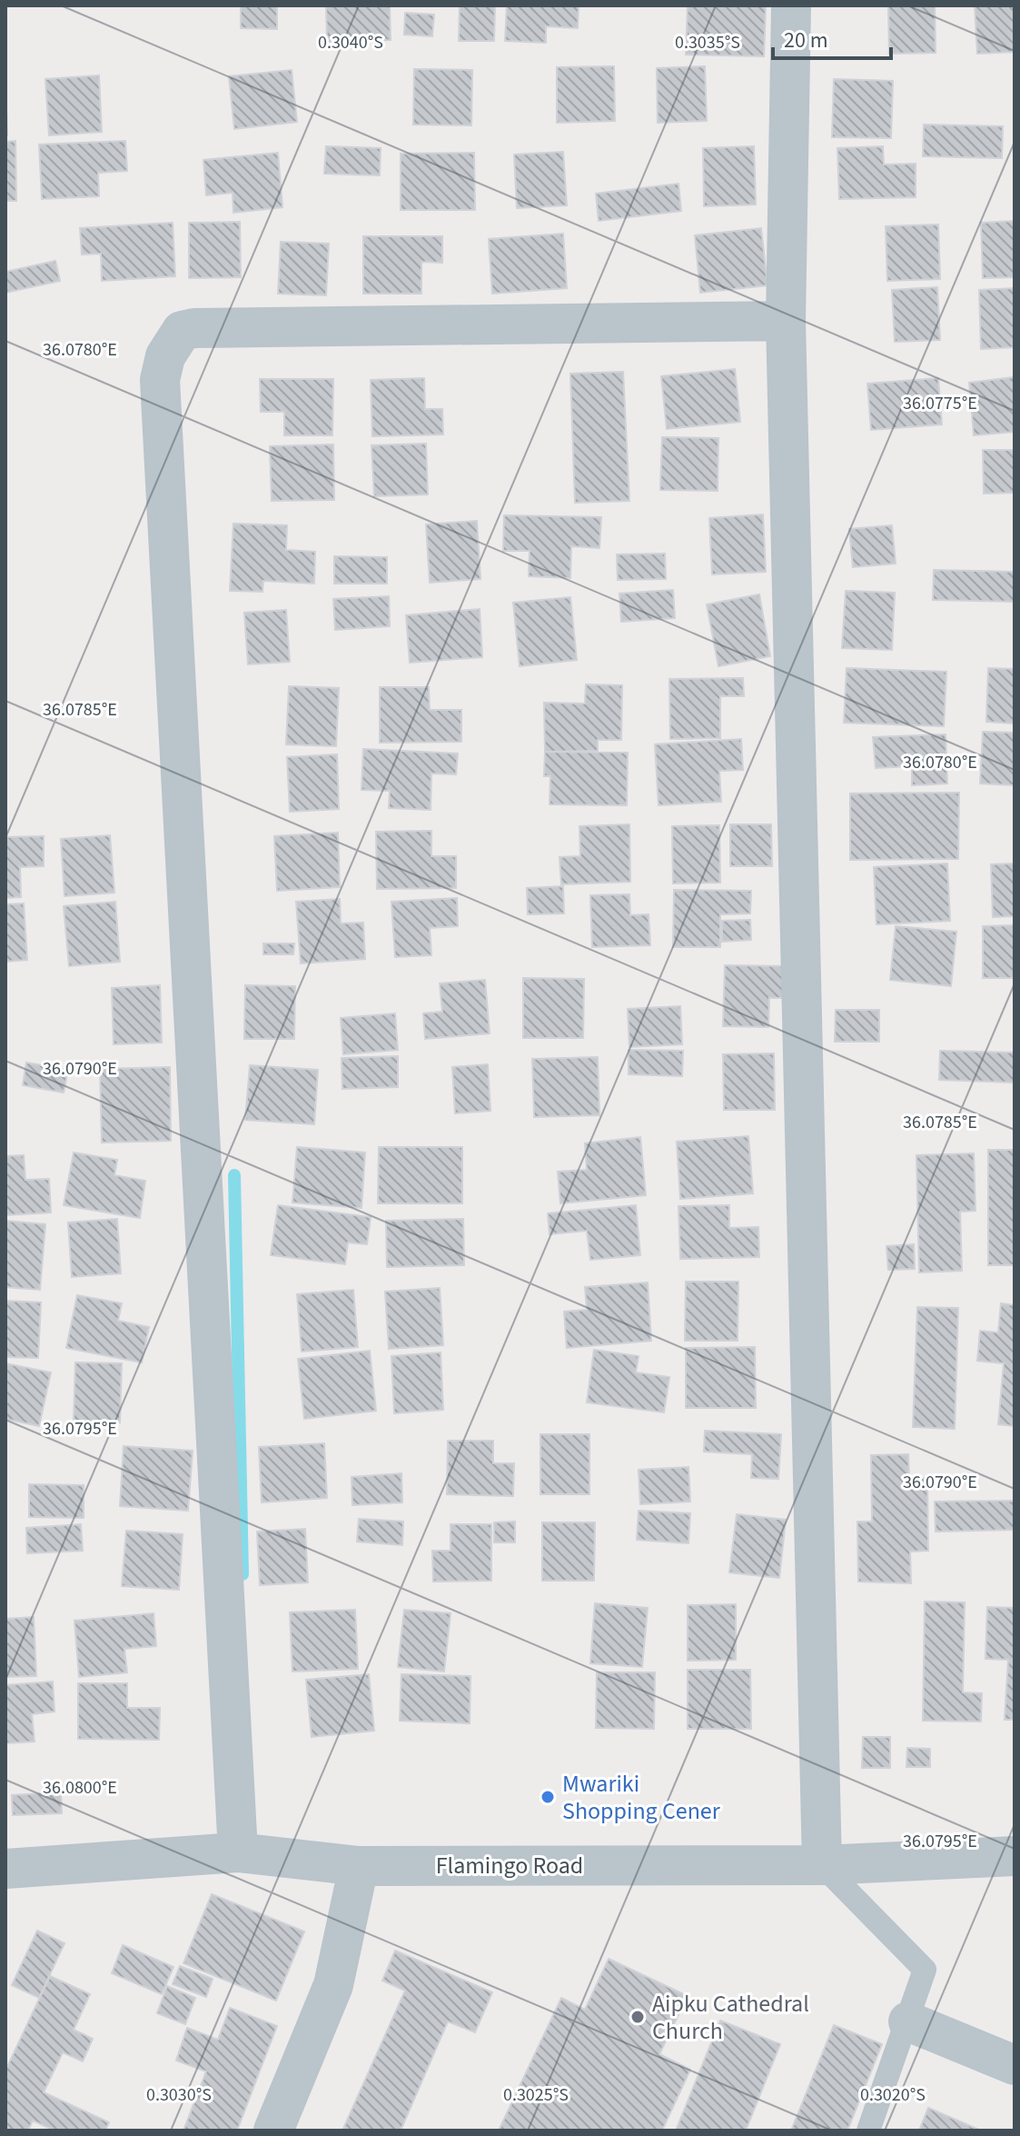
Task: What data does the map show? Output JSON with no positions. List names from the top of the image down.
{
  "streets": {
    "street": ["Flamingo Road"]
  },
  "places": ["Mwariki Shopping Cener", "Aipku Cathedral Church"],
  "scale_bar": "20 m",
  "coordinates": [
    "0.3040°S",
    "0.3035°S",
    "36.0780°E",
    "36.0775°E",
    "36.0785°E",
    "36.0790°E",
    "36.0795°E",
    "36.0800°E",
    "0.3030°S",
    "0.3025°S",
    "0.3020°S"
  ]
}
